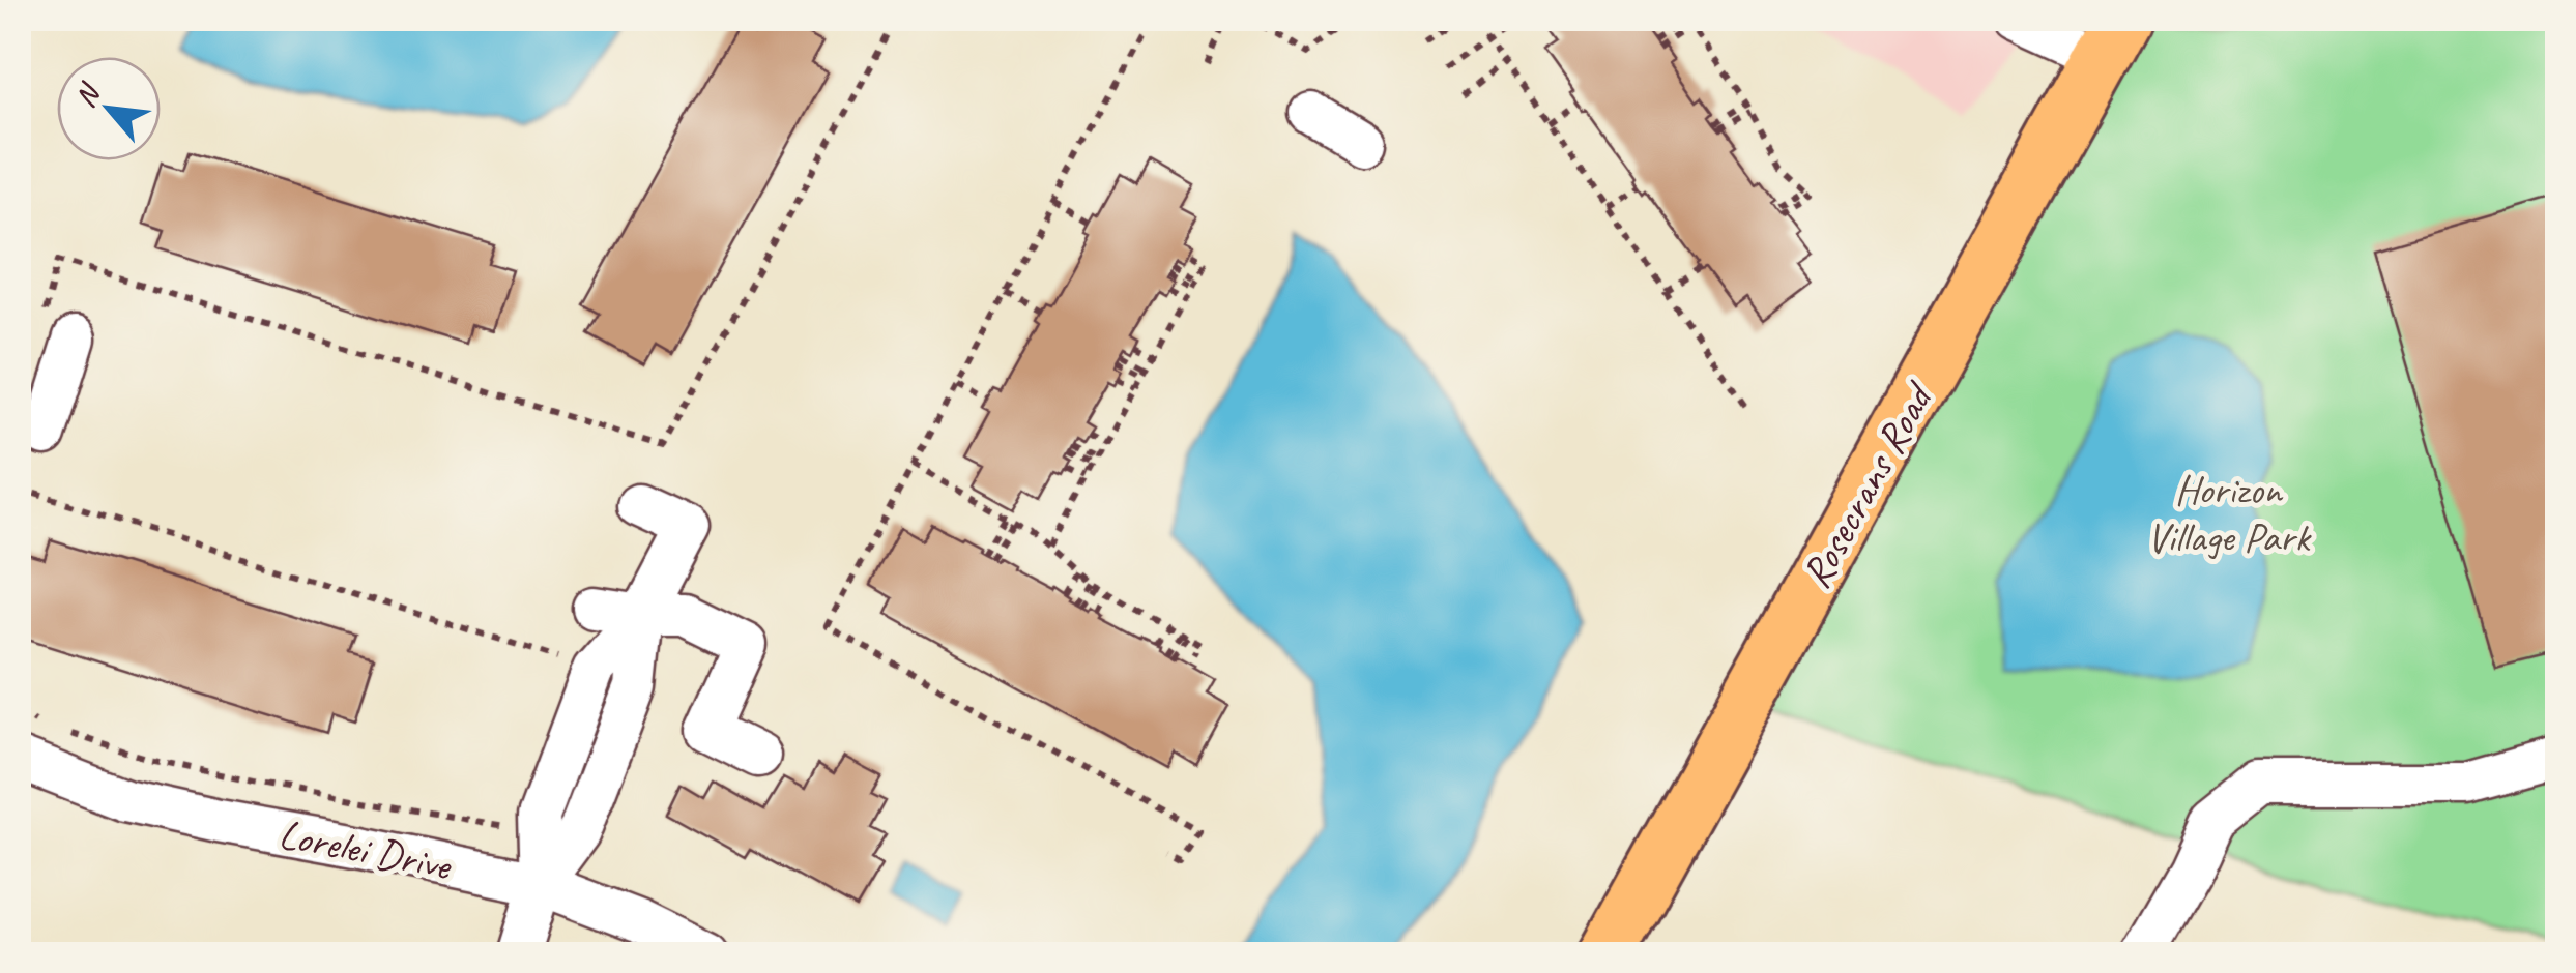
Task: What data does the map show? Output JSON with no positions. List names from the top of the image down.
{
  "streets": {
    "main road": ["Rosecrans Road"],
    "street": ["Lorelei Drive"]
  },
  "parks": ["Horizon Village Park"],
  "north": "top left"
}
